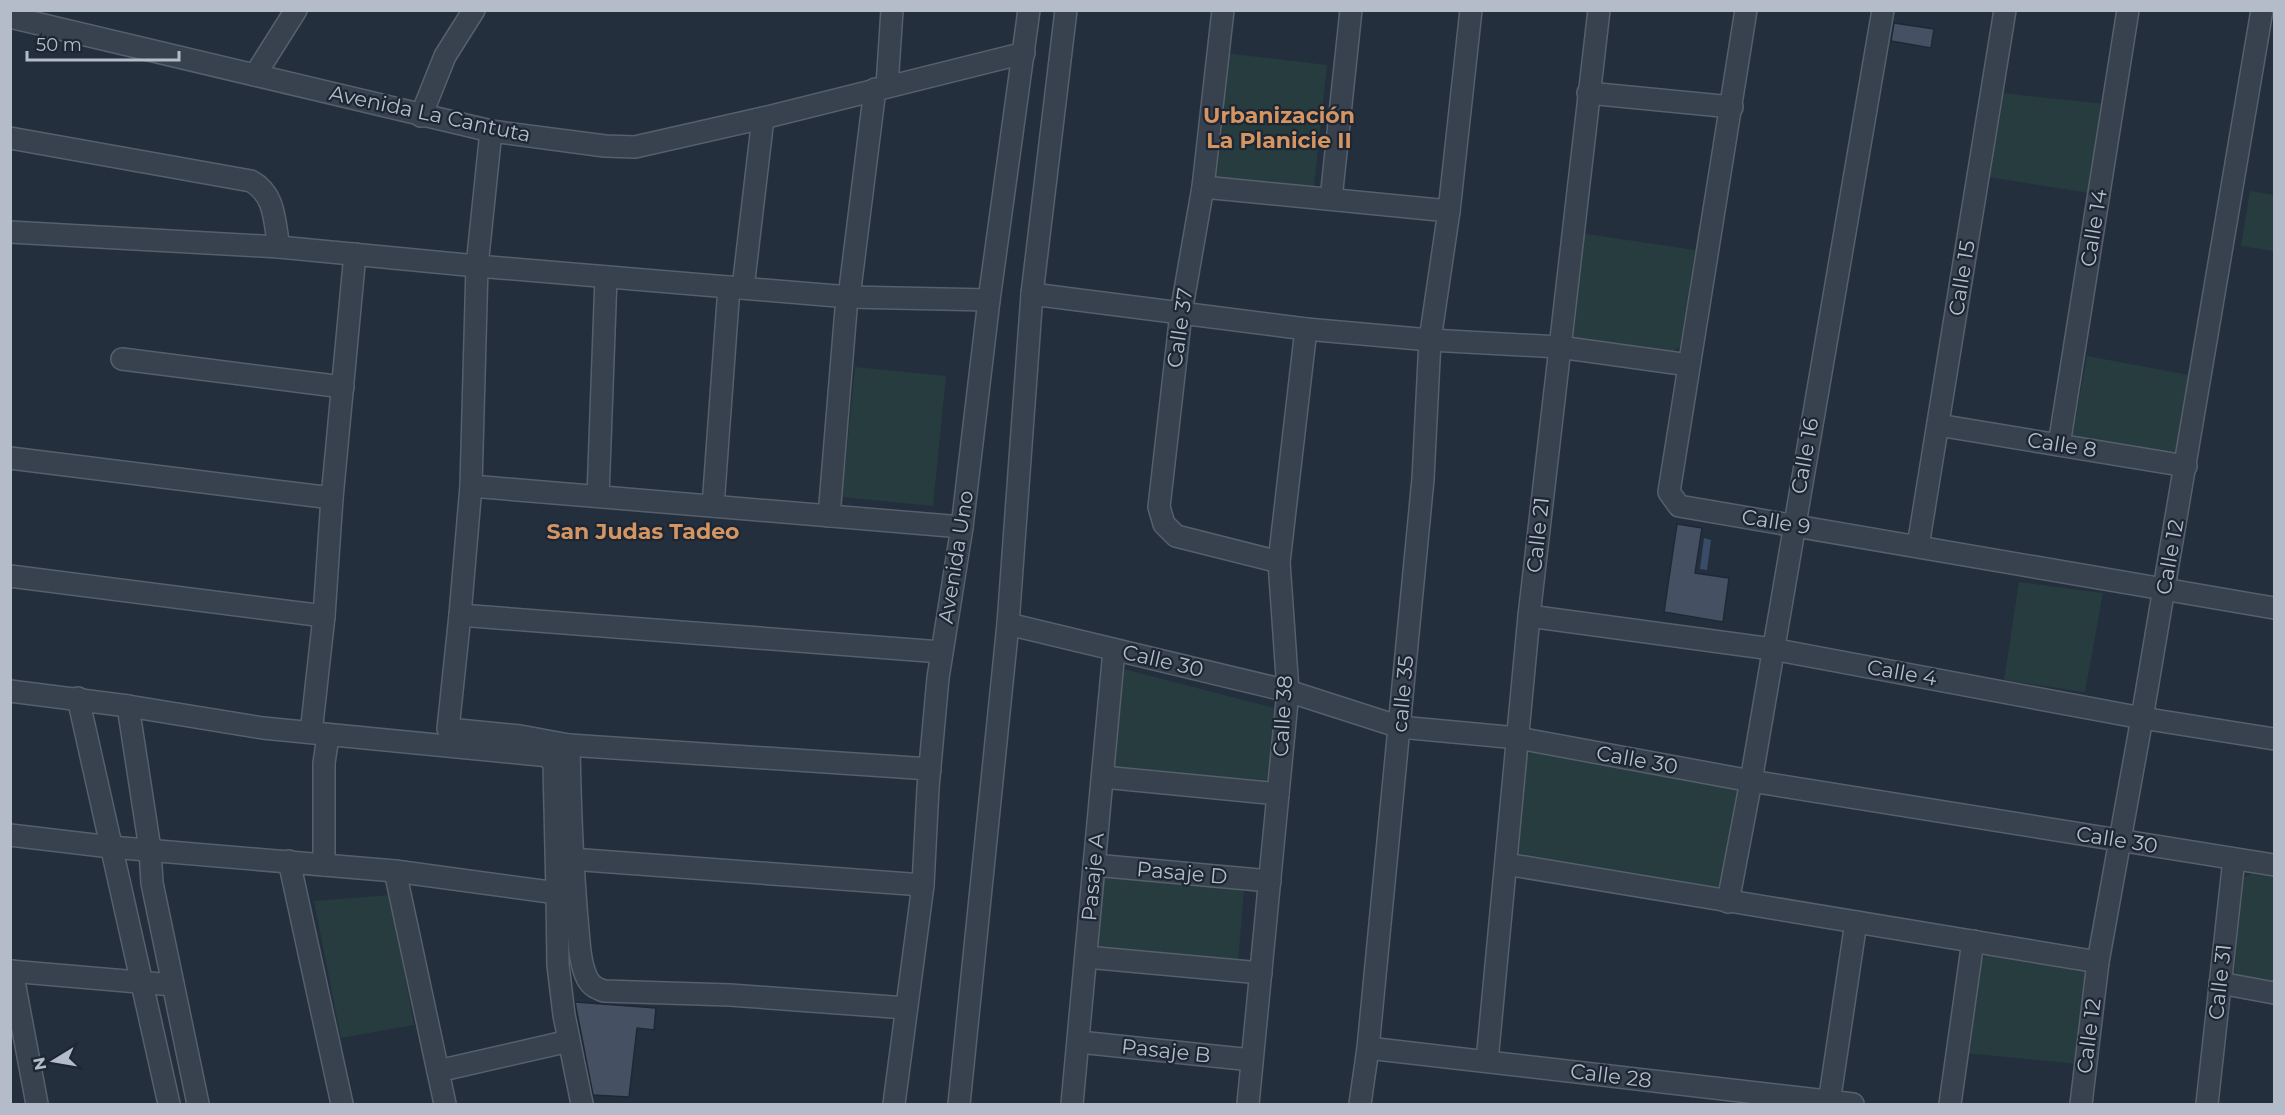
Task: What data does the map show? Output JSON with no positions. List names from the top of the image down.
{
  "streets": {
    "street": [
      "Avenida La Cantuta",
      "Calle 14",
      "Calle 15",
      "Calle 37",
      "Calle 8",
      "Calle 16",
      "Calle 9",
      "Calle 21",
      "Avenida Uno",
      "Calle 12",
      "Calle 30",
      "Calle 4",
      "calle 35",
      "Calle 38",
      "Pasaje D",
      "Pasaje A",
      "Calle 31",
      "Pasaje B",
      "Calle 28"
    ]
  },
  "crossings": [
    ["Avenida La Cantuta", "Avenida Uno"],
    ["Calle 14", "Calle 8"],
    ["Calle 15", "Calle 8"],
    ["Calle 15", "Calle 9"],
    ["Calle 37", "Calle 38"],
    ["Calle 8", "Calle 12"],
    ["Calle 16", "Calle 9"],
    ["Calle 16", "Calle 30"],
    ["Calle 16", "Calle 4"],
    ["Calle 9", "Calle 12"],
    ["Calle 21", "Calle 30"],
    ["Calle 21", "Calle 4"],
    ["Calle 21", "Calle 28"],
    ["Calle 12", "Calle 30"],
    ["Calle 12", "Calle 4"],
    ["Calle 30", "calle 35"],
    ["Calle 30", "Calle 38"],
    ["Calle 30", "Pasaje A"],
    ["Calle 30", "Calle 31"],
    ["calle 35", "Calle 28"],
    ["Calle 38", "Pasaje D"],
    ["Calle 38", "Pasaje B"],
    ["Pasaje D", "Pasaje A"],
    ["Pasaje A", "Pasaje B"]
  ],
  "districts": ["Urbanización La Planicie II", "San Judas Tadeo"],
  "scale_bar": "50 m",
  "north": "left"
}
